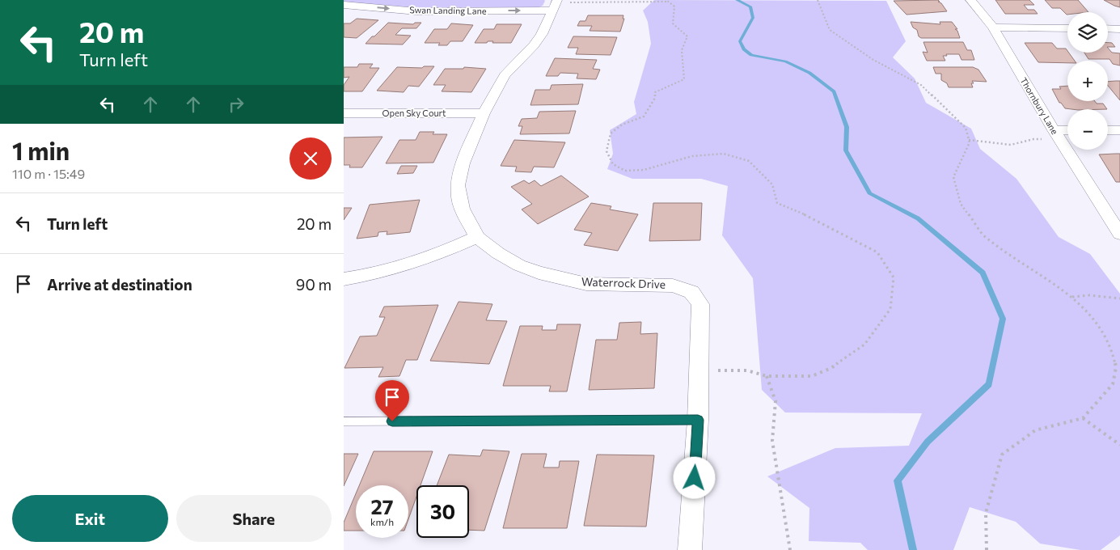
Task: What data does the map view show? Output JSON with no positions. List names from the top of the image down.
{
  "streets": {
    "street": [
      "Swan Landing Lane",
      "Thornbury Lane",
      "Open Sky Court",
      "Waterrock Drive"
    ]
  },
  "crossings": [
    ["Swan Landing Lane", "Waterrock Drive"],
    ["Open Sky Court", "Waterrock Drive"]
  ],
  "one_way": ["Swan Landing Lane"],
  "page": {
    "turn": ["20 m", "Turn left"],
    "map_buttons": ["+", "−"],
    "heading": ["1 min", "110 m · 15:49"],
    "list": [
      {
        "name": "Turn left",
        "value": "20 m"
      },
      {
        "name": "Arrive at destination",
        "value": "90 m"
      }
    ],
    "speed": "27 km/h",
    "limit": "30",
    "buttons": ["Exit", "Share"]
  }
}
